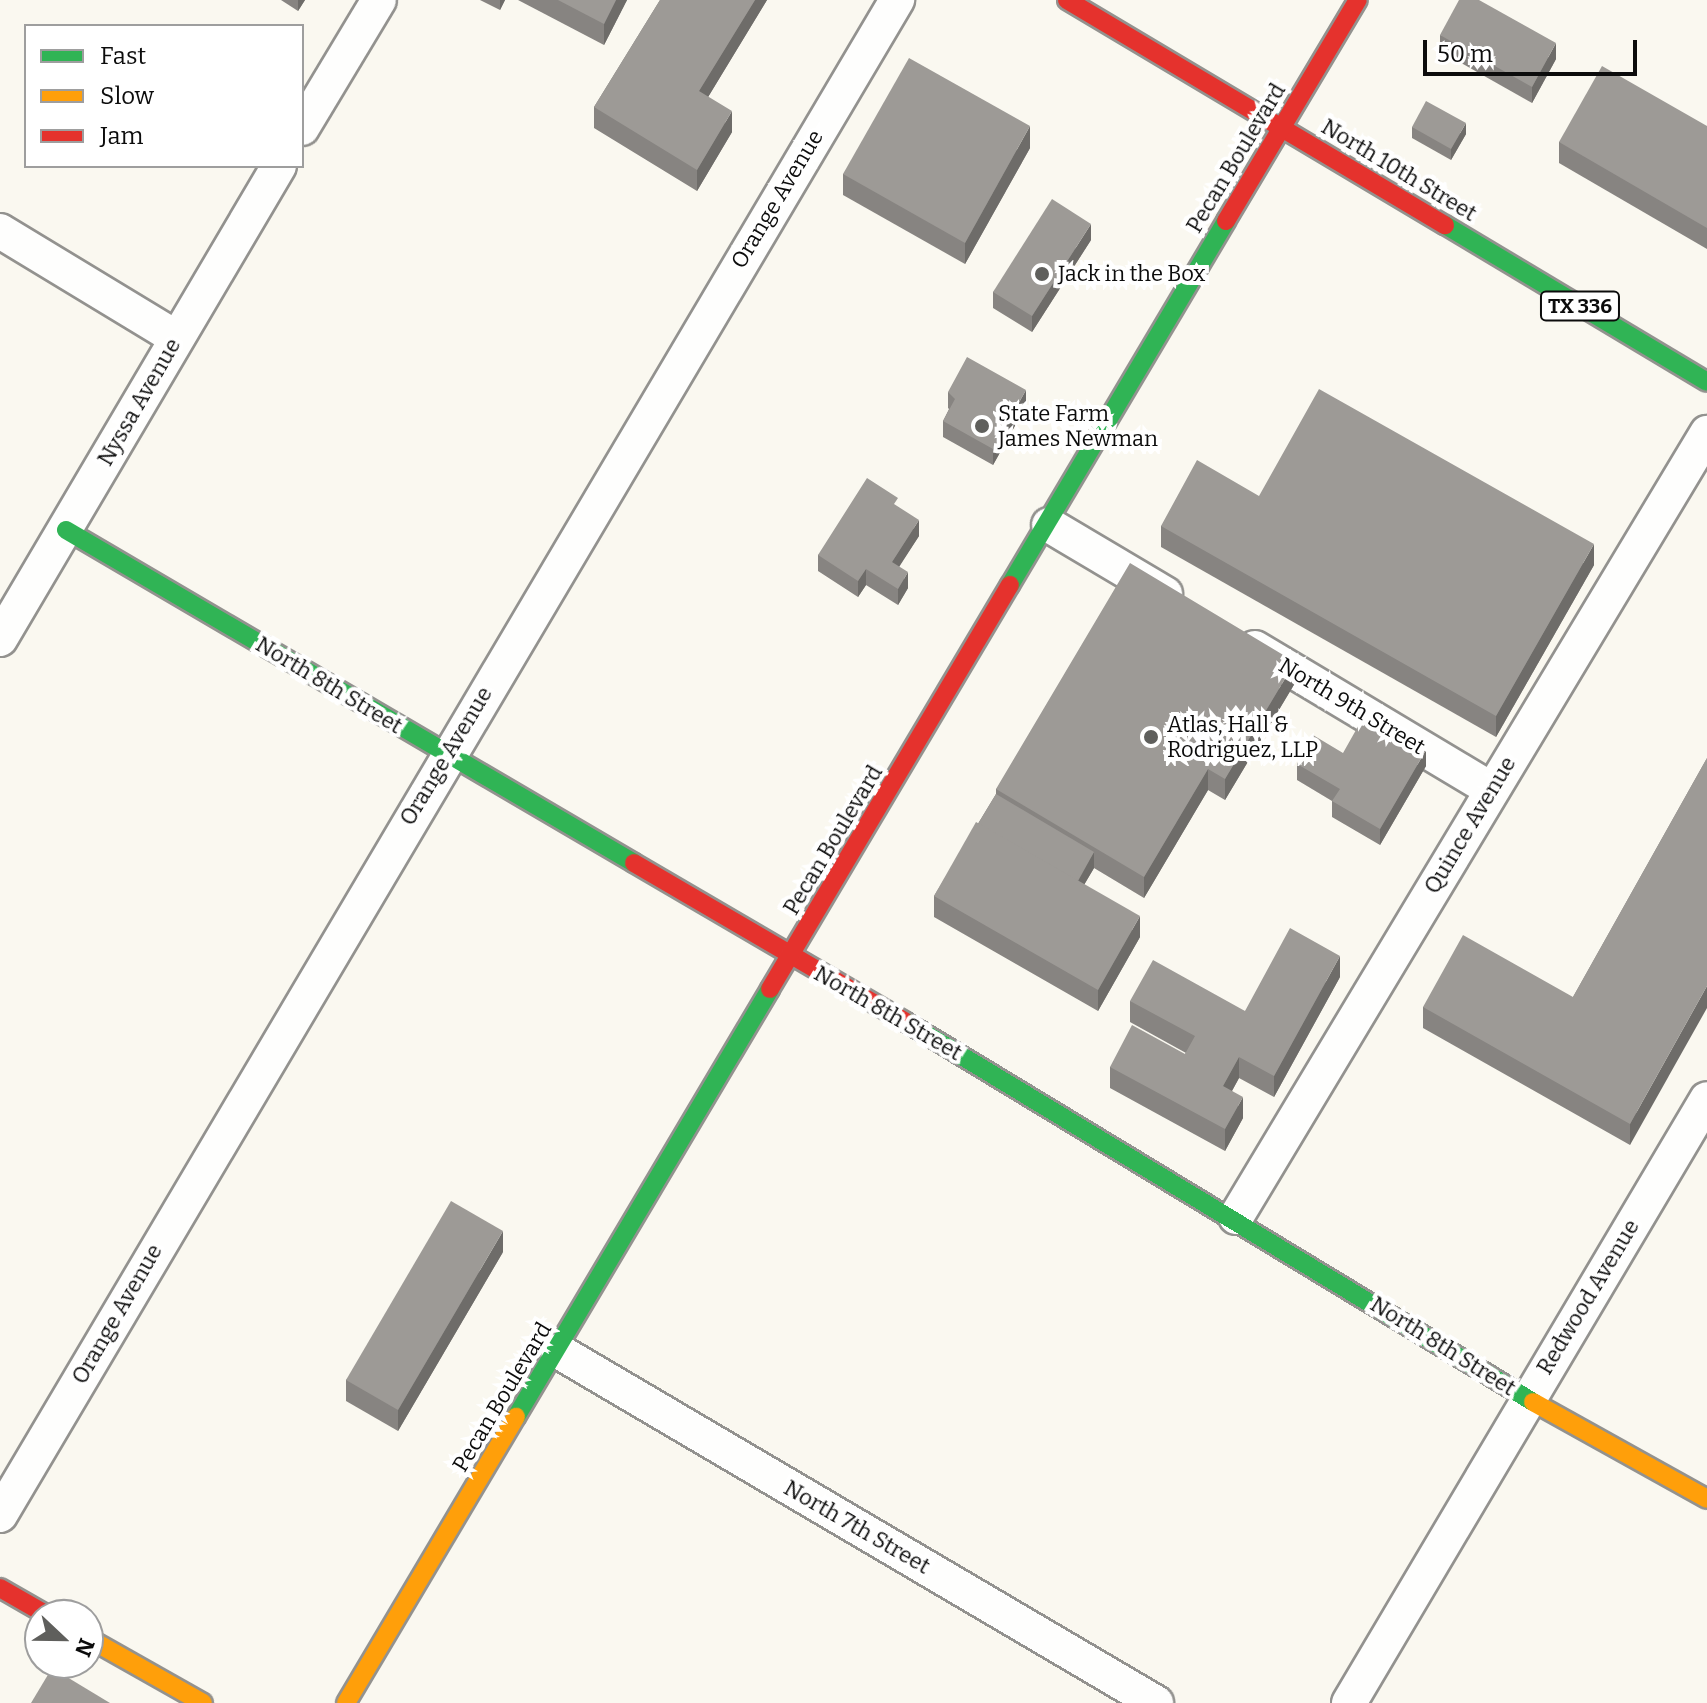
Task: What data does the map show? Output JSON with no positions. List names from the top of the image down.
{
  "streets": {
    "main road": [
      "Pecan Boulevard",
      "North 10th Street",
      "TX 336",
      "North 8th Street"
    ],
    "street": [
      "Orange Avenue",
      "Nyssa Avenue",
      "North 9th Street",
      "Quince Avenue",
      "Redwood Avenue",
      "North 7th Street"
    ]
  },
  "crossings": [
    ["Pecan Boulevard", "North 10th Street"],
    ["Pecan Boulevard", "North 8th Street"],
    ["Pecan Boulevard", "North 7th Street"],
    ["Orange Avenue", "North 8th Street"],
    ["Nyssa Avenue", "North 8th Street"],
    ["North 8th Street", "Quince Avenue"],
    ["North 8th Street", "Redwood Avenue"],
    ["North 9th Street", "Quince Avenue"]
  ],
  "places": ["Jack in the Box", "State Farm James Newman", "Atlas, Hall & Rodriguez, LLP"],
  "legend": ["Fast", "Slow", "Jam"],
  "scale_bar": "50 m",
  "north": "right"
}
